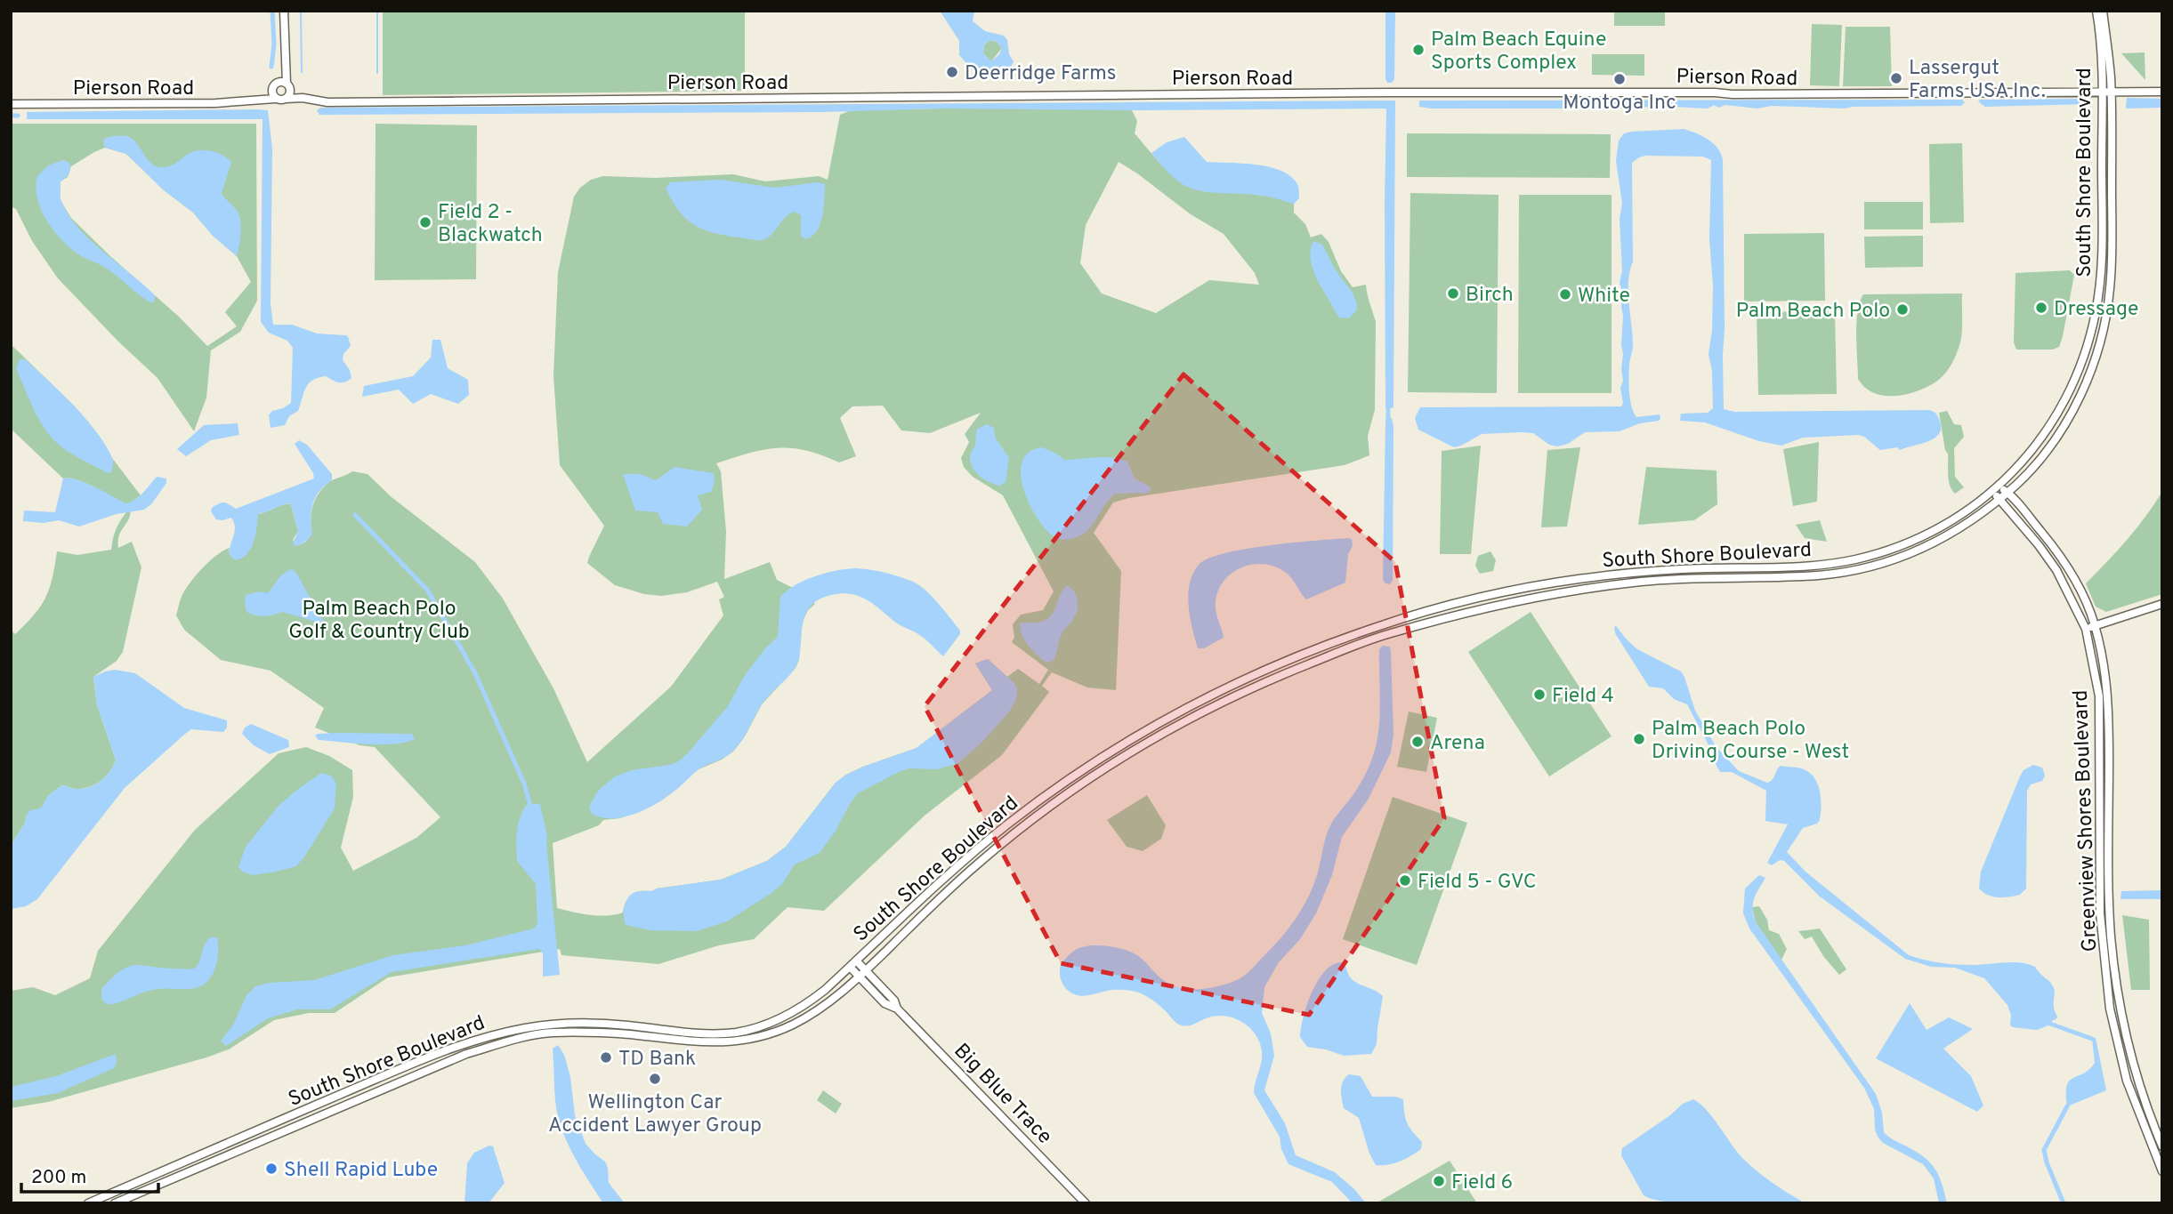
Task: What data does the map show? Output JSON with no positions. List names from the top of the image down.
{
  "streets": {
    "street": [
      "Pierson Road",
      "South Shore Boulevard",
      "Greenview Shores Boulevard",
      "Big Blue Trace"
    ]
  },
  "crossings": [
    ["Pierson Road", "South Shore Boulevard"],
    ["South Shore Boulevard", "Greenview Shores Boulevard"],
    ["South Shore Boulevard", "Big Blue Trace"]
  ],
  "parks": ["Palm Beach Polo Golf & Country Club"],
  "places": [
    "Palm Beach Equine Sports Complex",
    "Deerridge Farms",
    "Lassergut Farms USA Inc.",
    "Montoga Inc",
    "Field 2 - Blackwatch",
    "Birch",
    "White",
    "Dressage",
    "Palm Beach Polo",
    "Field 4",
    "Palm Beach Polo Driving Course - West",
    "Arena",
    "Field 5 - GVC",
    "TD Bank",
    "Wellington Car Accident Lawyer Group",
    "Shell Rapid Lube",
    "Field 6"
  ],
  "scale_bar": "200 m"
}
